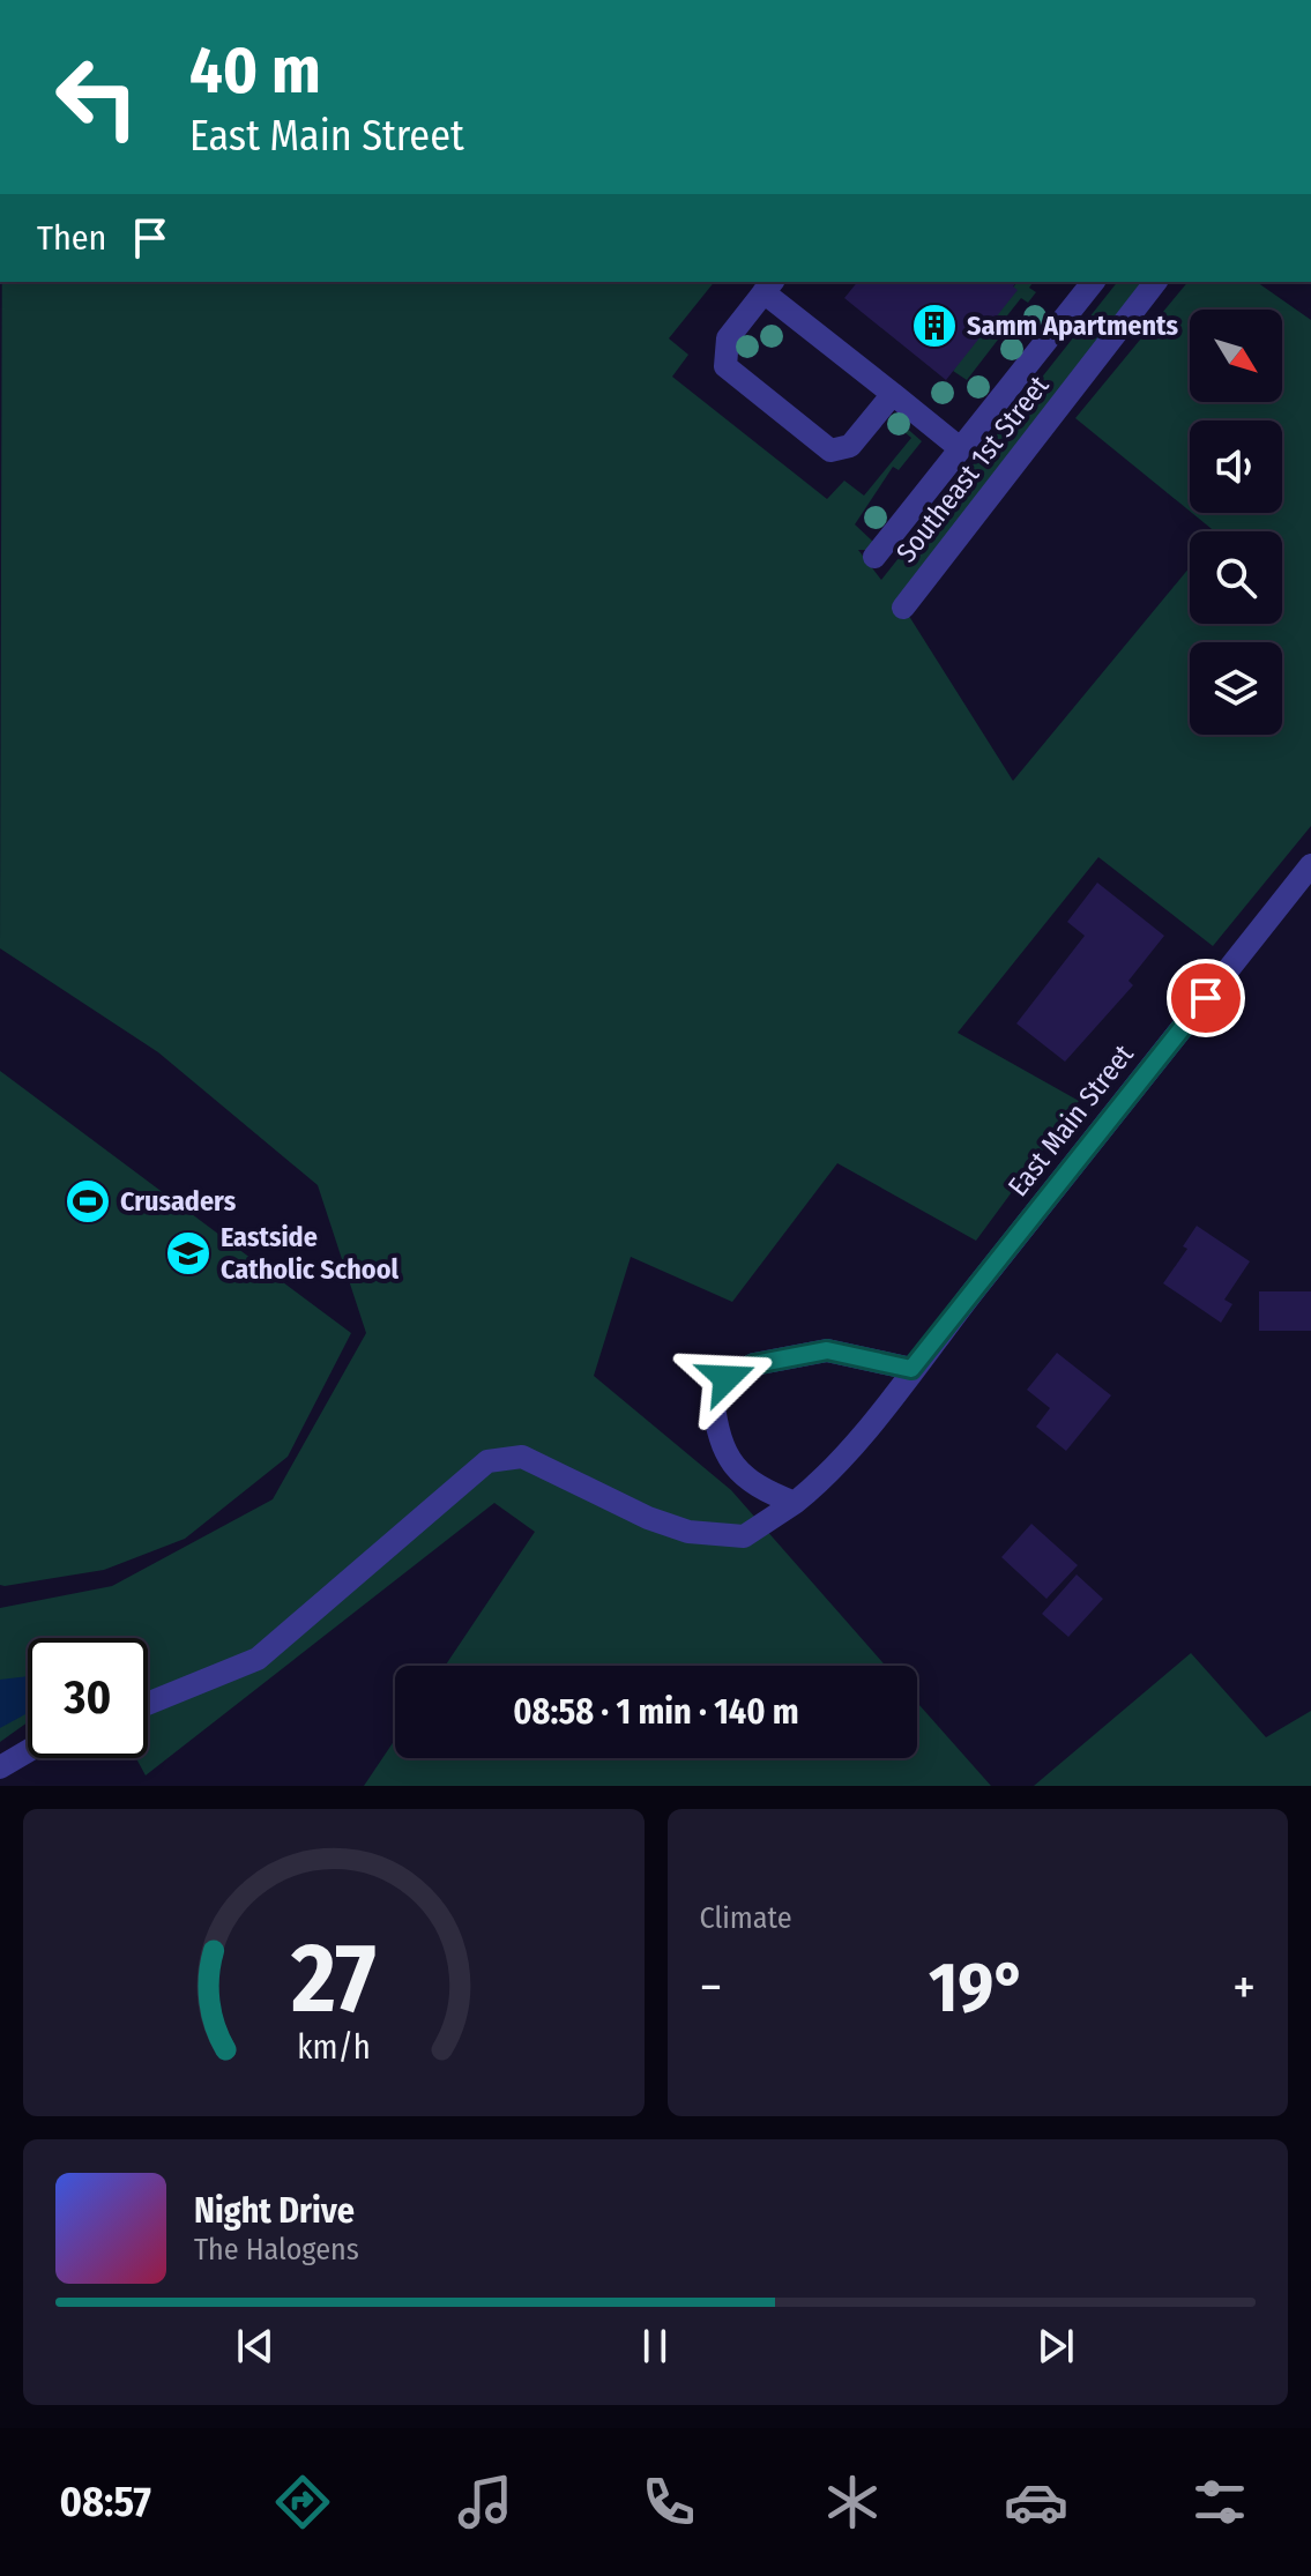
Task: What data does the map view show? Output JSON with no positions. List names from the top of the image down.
{
  "streets": {
    "street": ["Southeast 1st Street", "East Main Street"]
  },
  "places": {
    "building": ["Samm Apartments"],
    "sports": ["Crusaders"],
    "school or university": ["Eastside Catholic School"]
  },
  "north": "bottom right",
  "page": {
    "turn": ["40 m", "East Main Street"],
    "then": "Then",
    "limit": "30",
    "trip": "08:58 · 1 min · 140 m",
    "tile": "Climate",
    "heat": ["−", "19°", "+"],
    "song": ["Night Drive", "The Halogens"],
    "tabs": "08:57",
    "gauge": ["27", "km/h"]
  }
}
